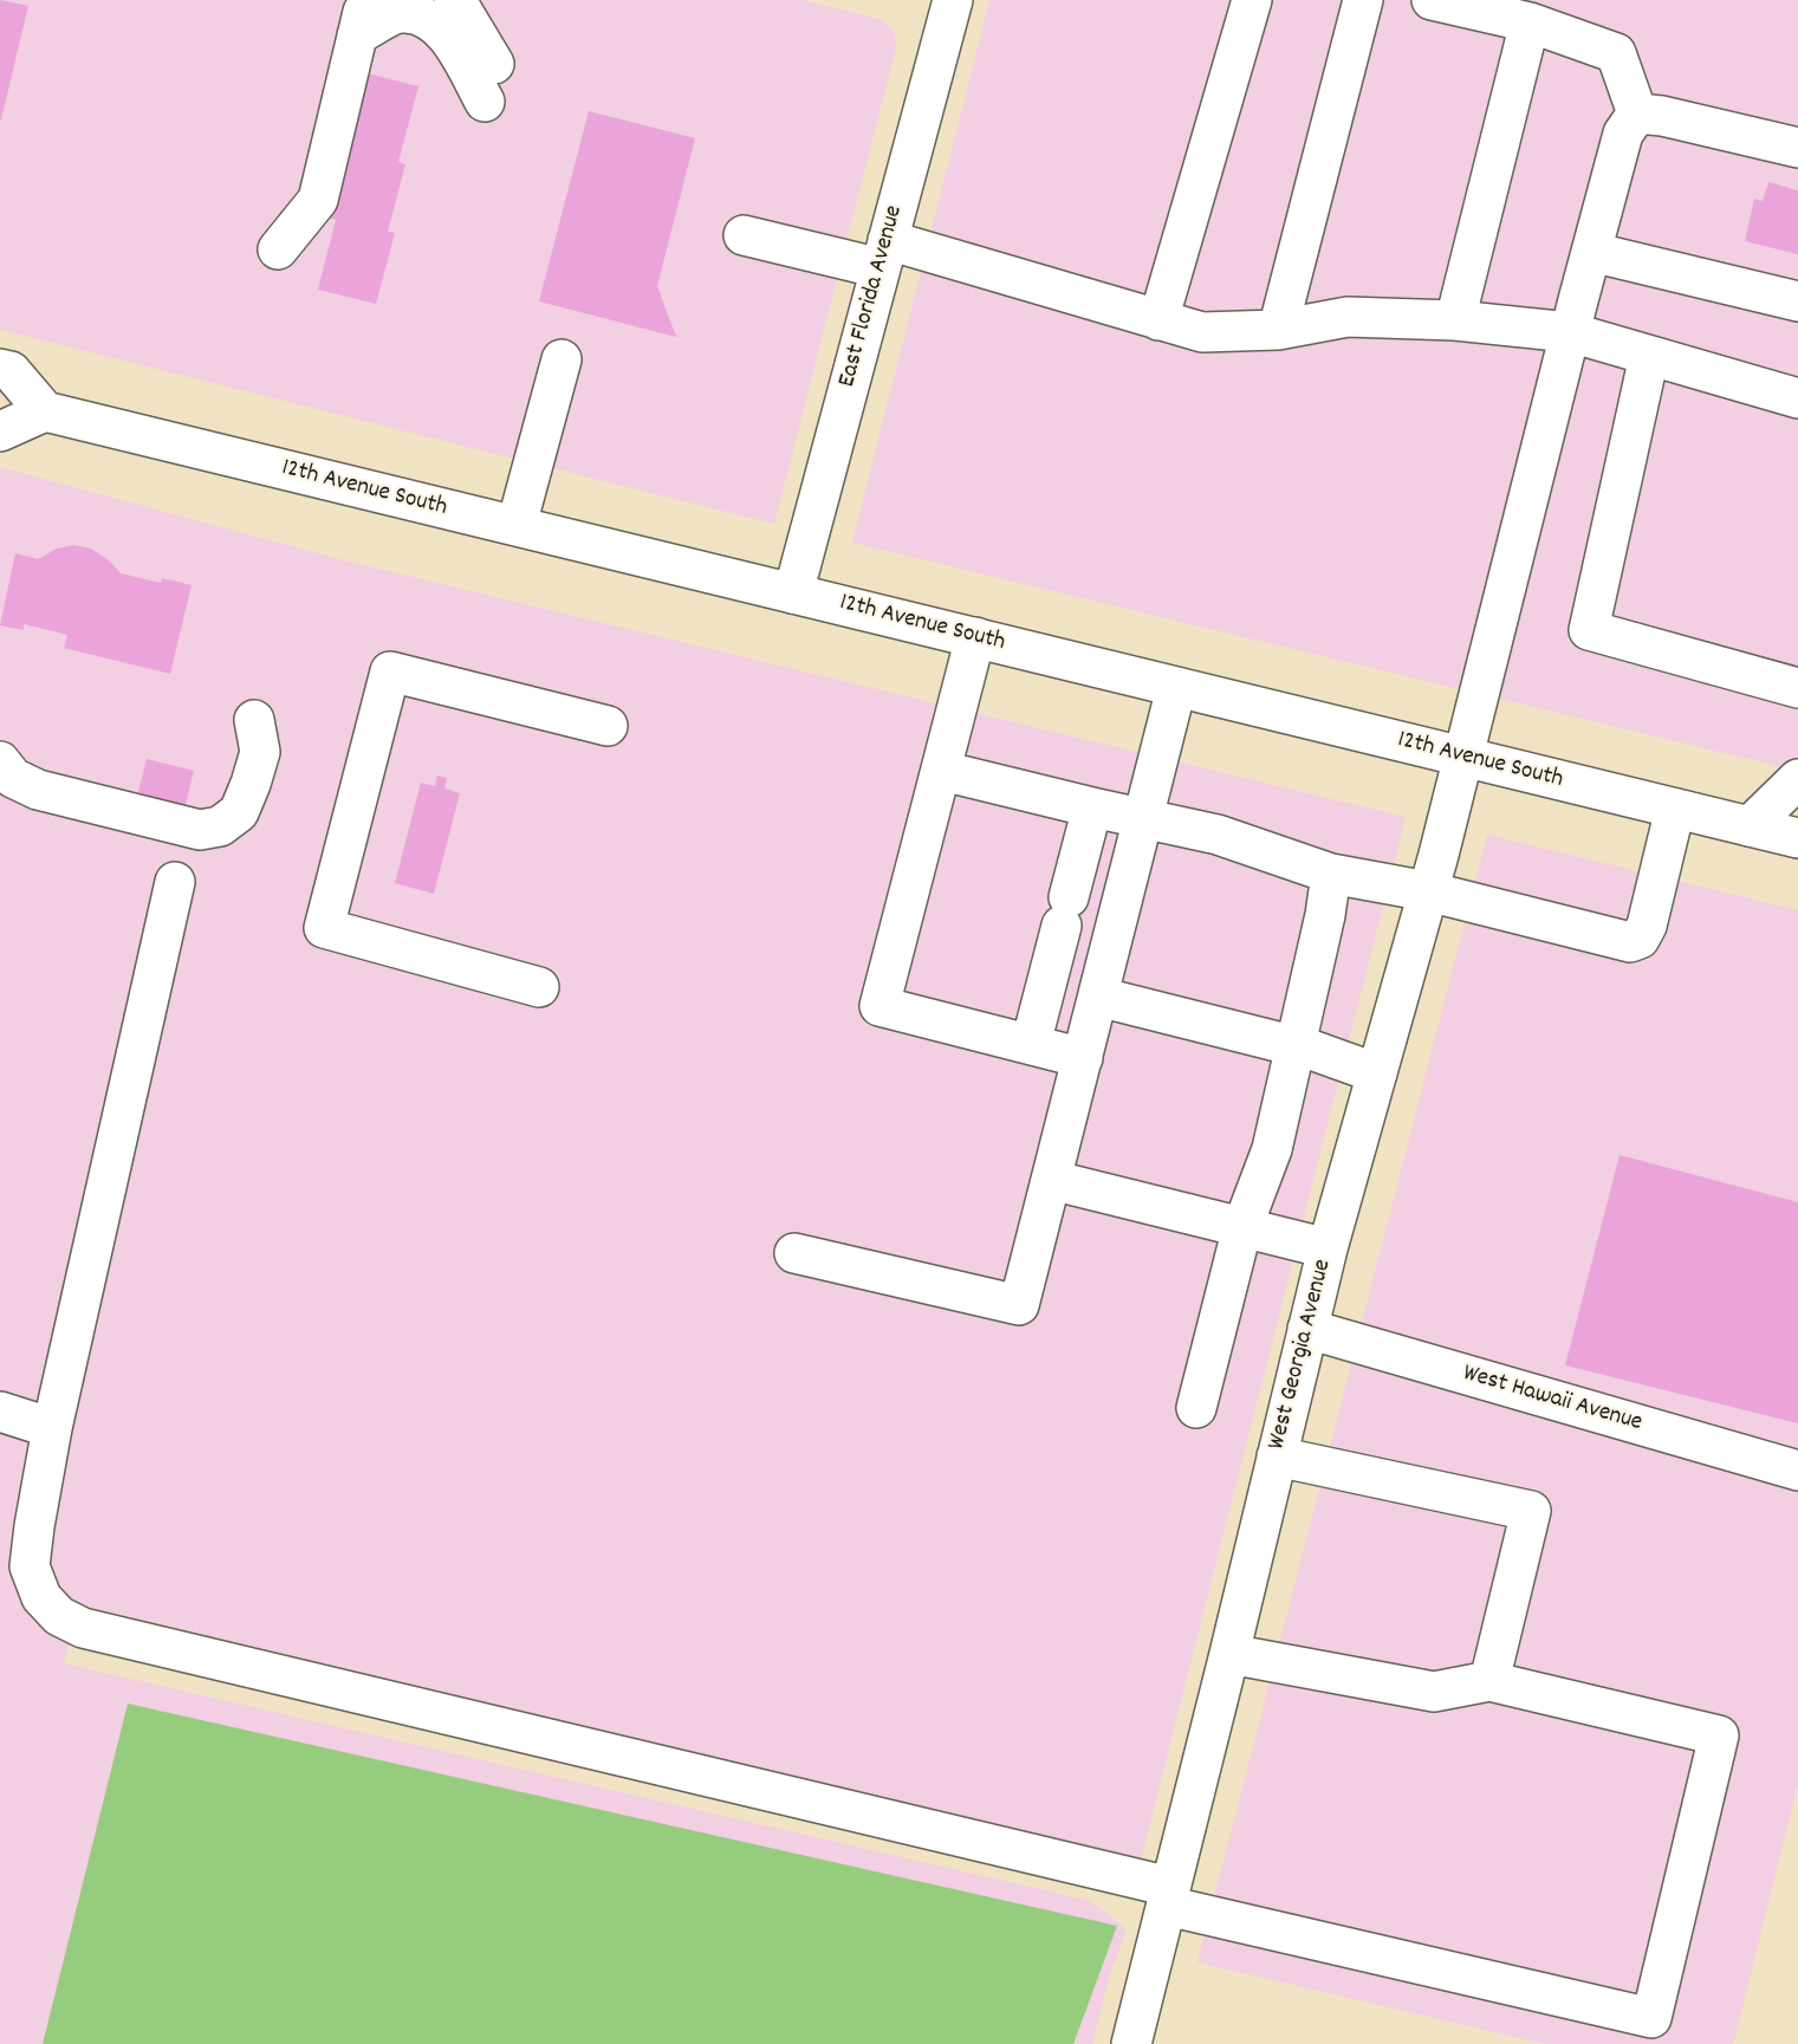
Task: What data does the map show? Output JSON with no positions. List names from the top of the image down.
{
  "streets": {
    "street": [
      "East Florida Avenue",
      "12th Avenue South",
      "West Georgia Avenue",
      "West Hawaii Avenue"
    ]
  },
  "crossings": [
    ["East Florida Avenue", "12th Avenue South"],
    ["12th Avenue South", "West Georgia Avenue"],
    ["West Georgia Avenue", "West Hawaii Avenue"]
  ]
}
